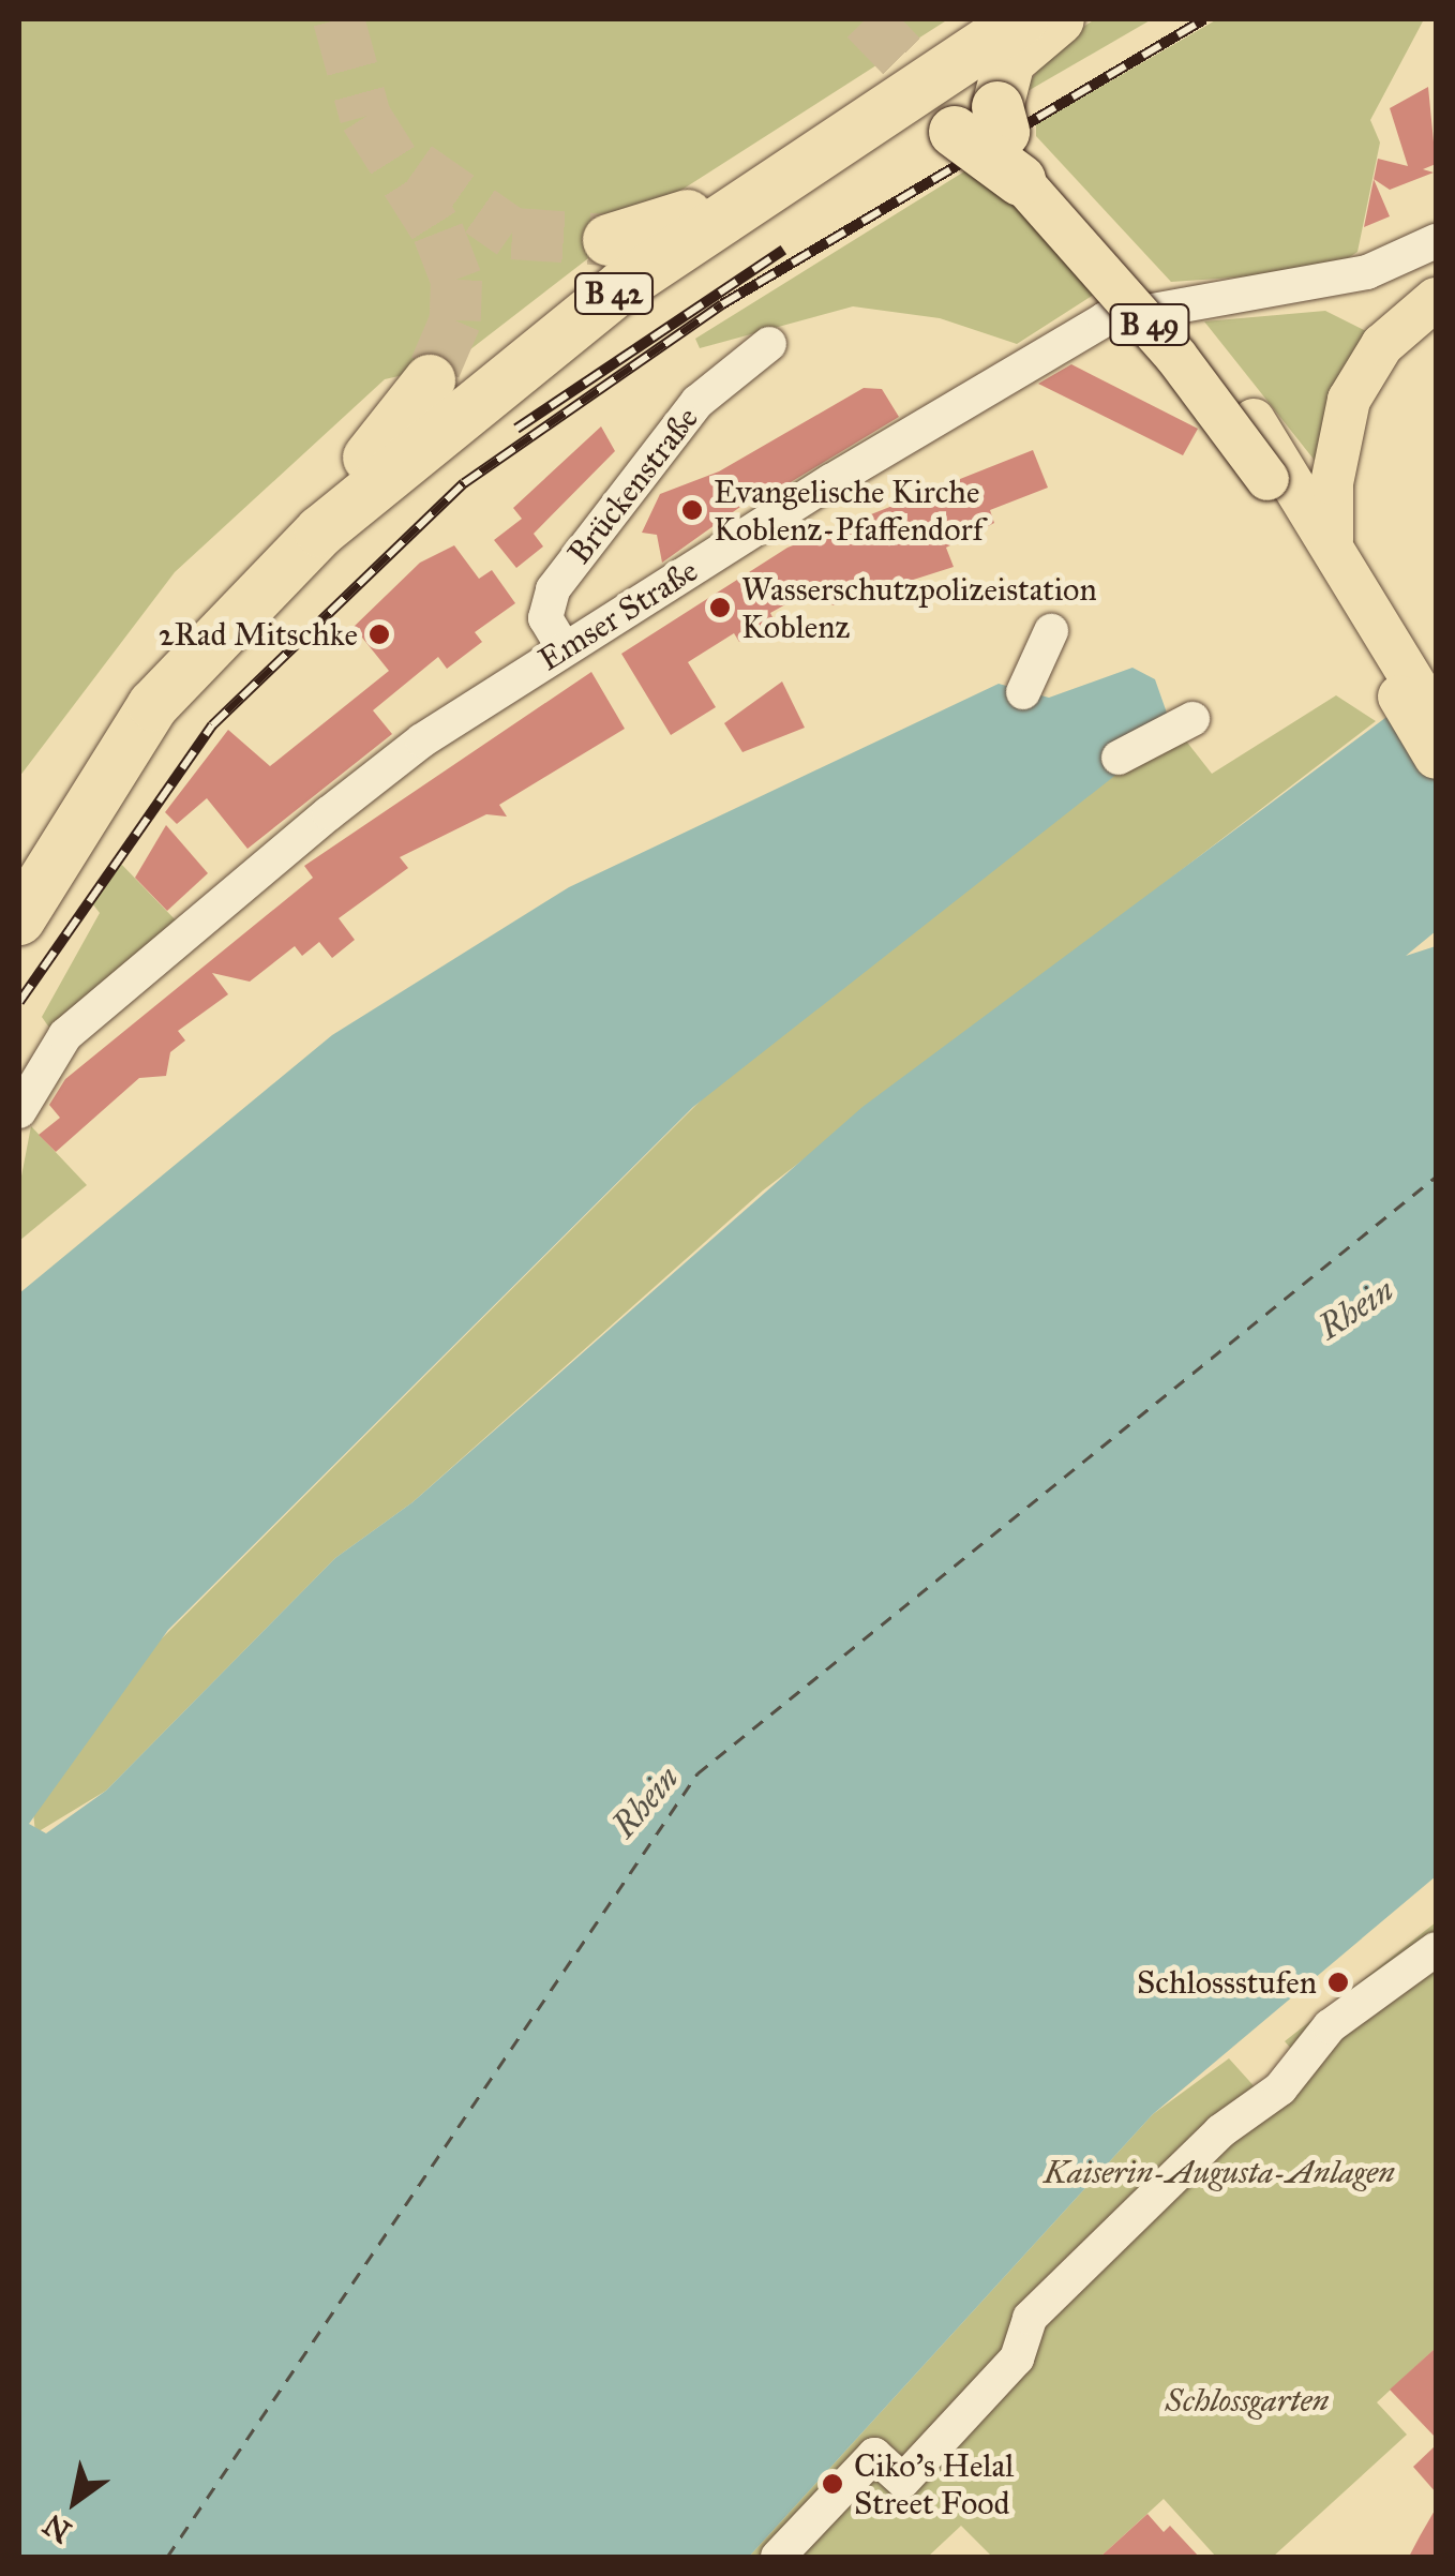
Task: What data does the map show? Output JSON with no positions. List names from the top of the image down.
{
  "streets": {
    "highway": ["B 42", "B 49"],
    "street": ["Brückenstraße", "Emser Straße"]
  },
  "crossings": [
    ["Brückenstraße", "Emser Straße"]
  ],
  "water": ["Rhein"],
  "parks": ["Kaiserin-Augusta-Anlagen", "Schlossgarten"],
  "places": [
    "Evangelische Kirche Koblenz-Pfaffendorf",
    "Wasserschutzpolizeistation Koblenz",
    "2Rad Mitschke",
    "Schlossstufen",
    "Ciko's Helal Street Food"
  ],
  "north": "bottom left"
}
